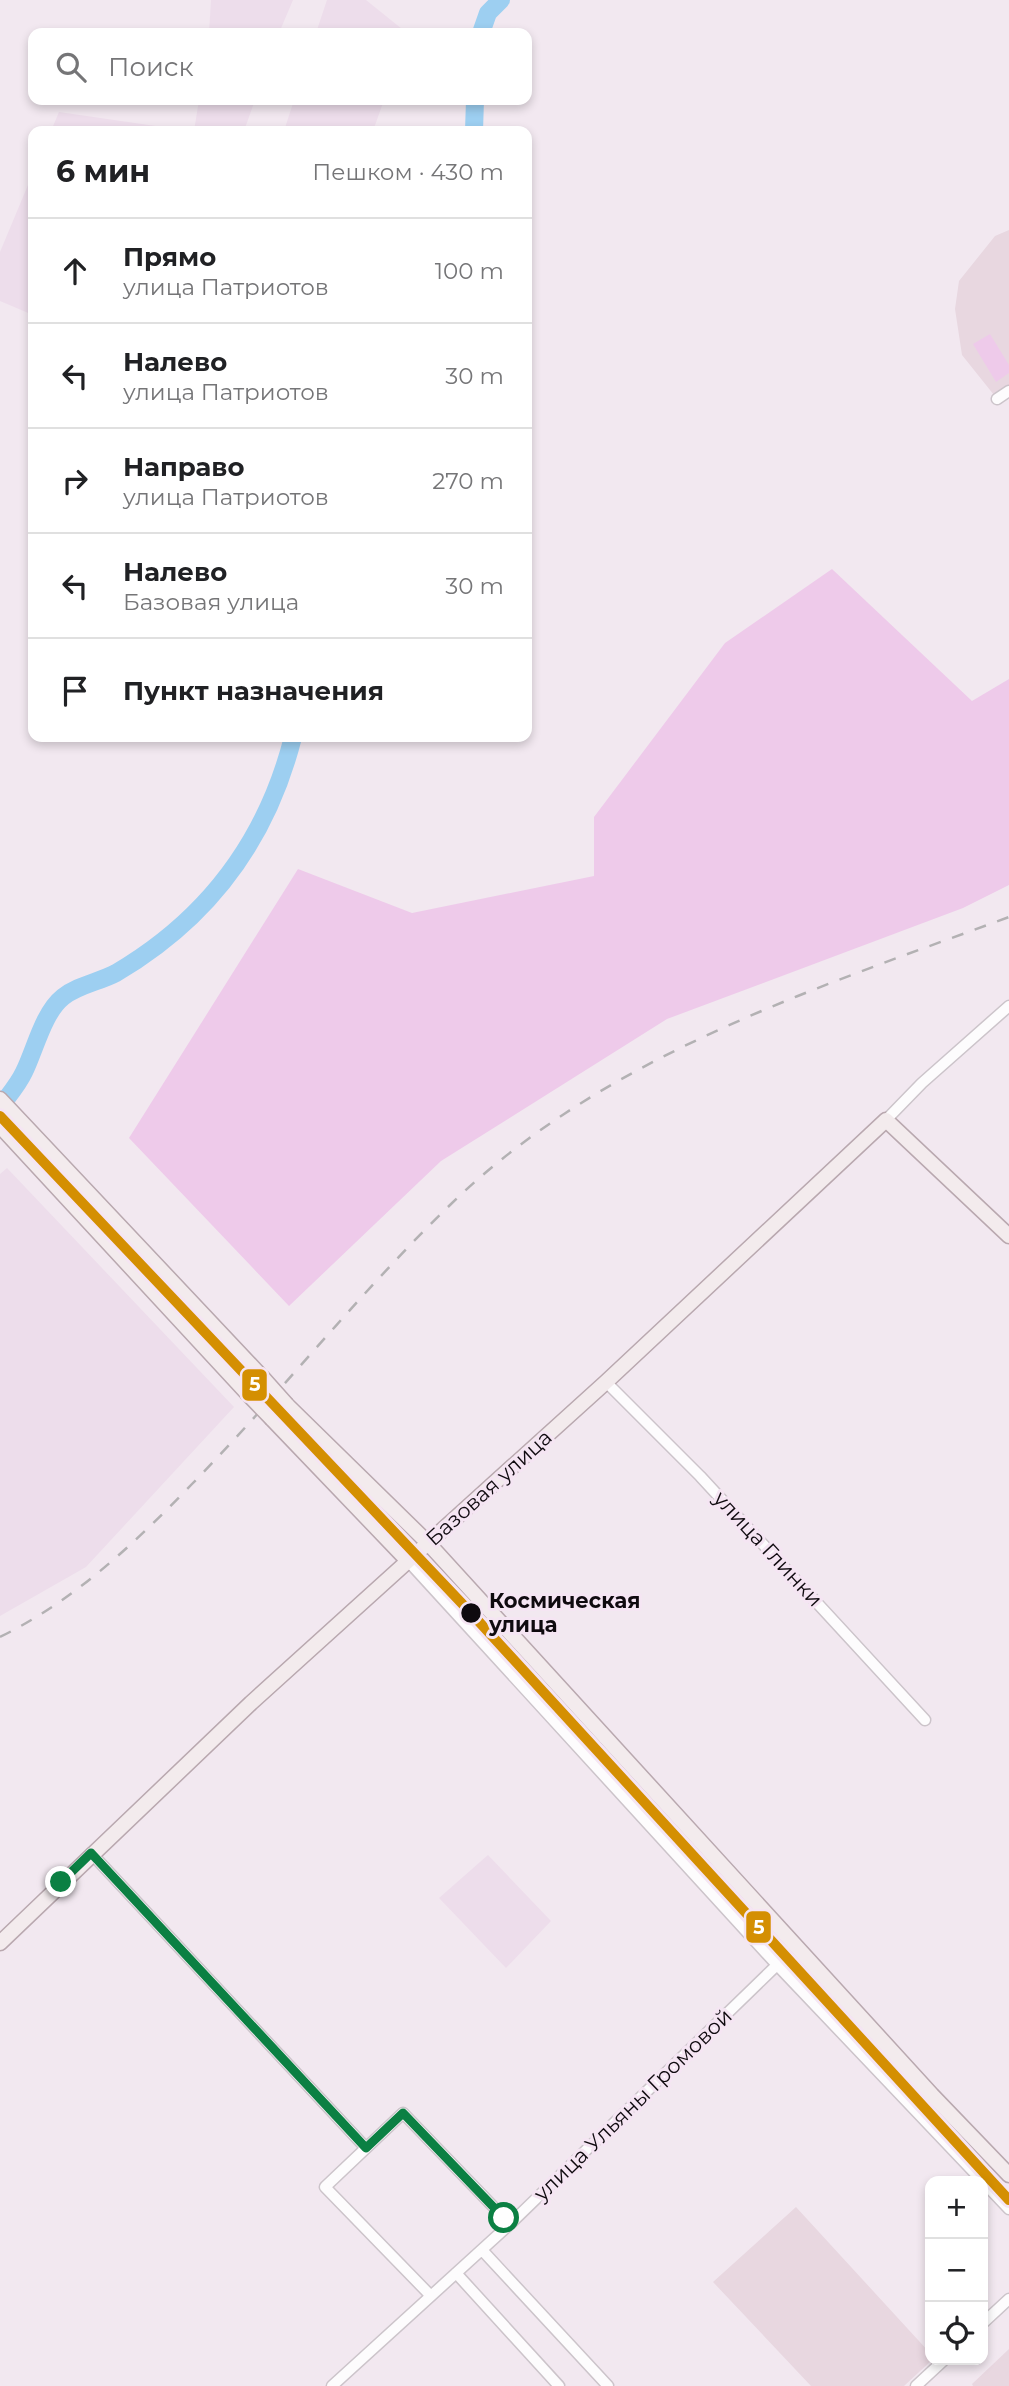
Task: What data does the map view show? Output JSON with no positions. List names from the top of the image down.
{
  "streets": {
    "main road": ["Базовая улица"],
    "street": ["улица Глинки", "улица Ульяны Громовой"]
  },
  "crossings": [
    ["Базовая улица", "улица Глинки"]
  ],
  "places": ["Космическая улица"],
  "lines": ["transit line 5"],
  "page": {
    "search": "Поиск",
    "heading": ["6 мин", "Пешком · 430 m"],
    "list": [
      ["Прямо", "улица Патриотов", "100 m"],
      ["Налево", "улица Патриотов", "30 m"],
      ["Направо", "улица Патриотов", "270 m"],
      ["Налево", "Базовая улица", "30 m"],
      "Пункт назначения"
    ],
    "map_buttons": ["+", "−"]
  }
}
